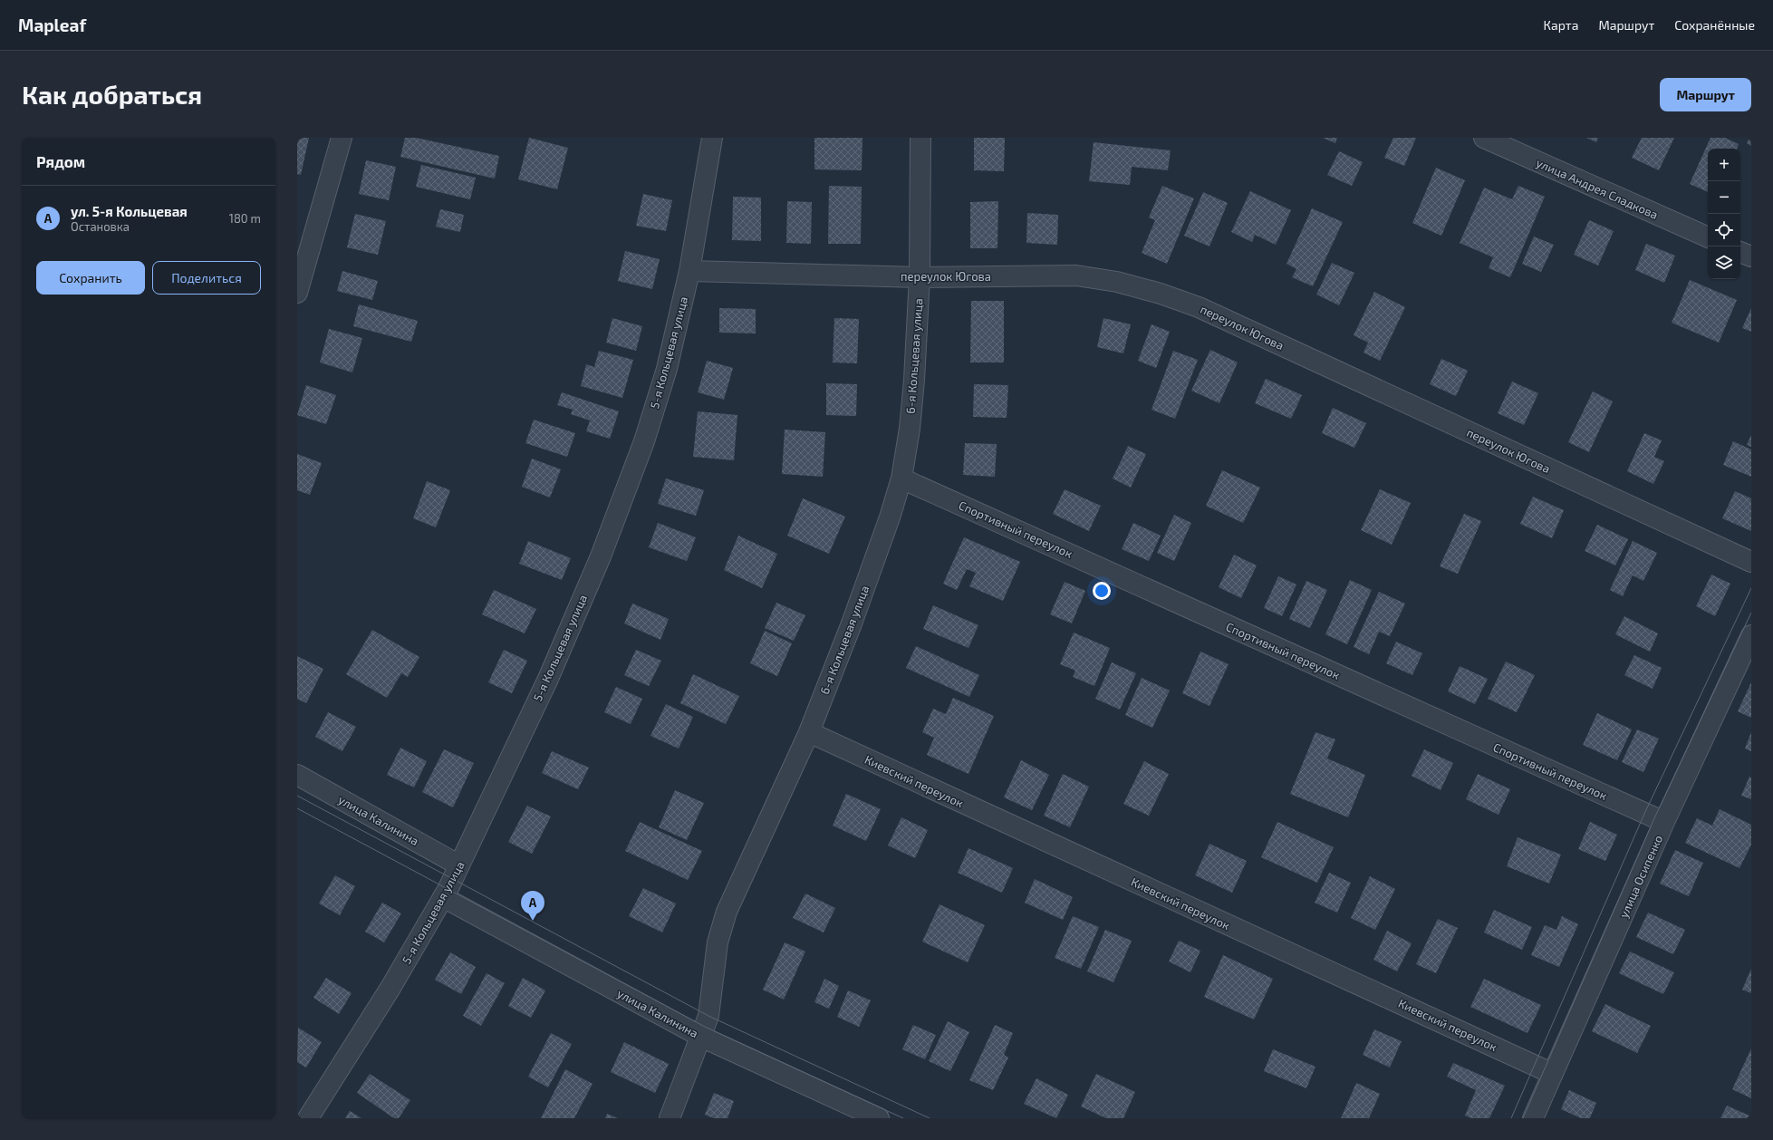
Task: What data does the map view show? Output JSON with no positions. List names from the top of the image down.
{
  "streets": {
    "street": [
      "улица Андрея Сладкова",
      "переулок Югова",
      "5-я Кольцевая улица",
      "6-я Кольцевая улица",
      "Спортивный переулок",
      "Киевский переулок",
      "улица Калинина",
      "улица Осипенко"
    ]
  },
  "crossings": [
    ["переулок Югова", "5-я Кольцевая улица"],
    ["переулок Югова", "6-я Кольцевая улица"],
    ["5-я Кольцевая улица", "улица Калинина"],
    ["6-я Кольцевая улица", "Спортивный переулок"],
    ["6-я Кольцевая улица", "Киевский переулок"],
    ["6-я Кольцевая улица", "улица Калинина"],
    ["Спортивный переулок", "улица Осипенко"],
    ["Киевский переулок", "улица Осипенко"]
  ],
  "page": {
    "header": "Mapleaf",
    "nav": ["Карта", "Маршрут", "Сохранённые"],
    "buttons": [
      "Маршрут",
      ["Сохранить", "Поделиться"]
    ],
    "title": "Как добраться",
    "heading": "Рядом",
    "map_buttons": ["+", "−"],
    "list": [
      {
        "mark": "A",
        "name": "ул. 5-я Кольцевая",
        "note": "Остановка",
        "value": "180 m"
      }
    ],
    "pins": "A"
  }
}
